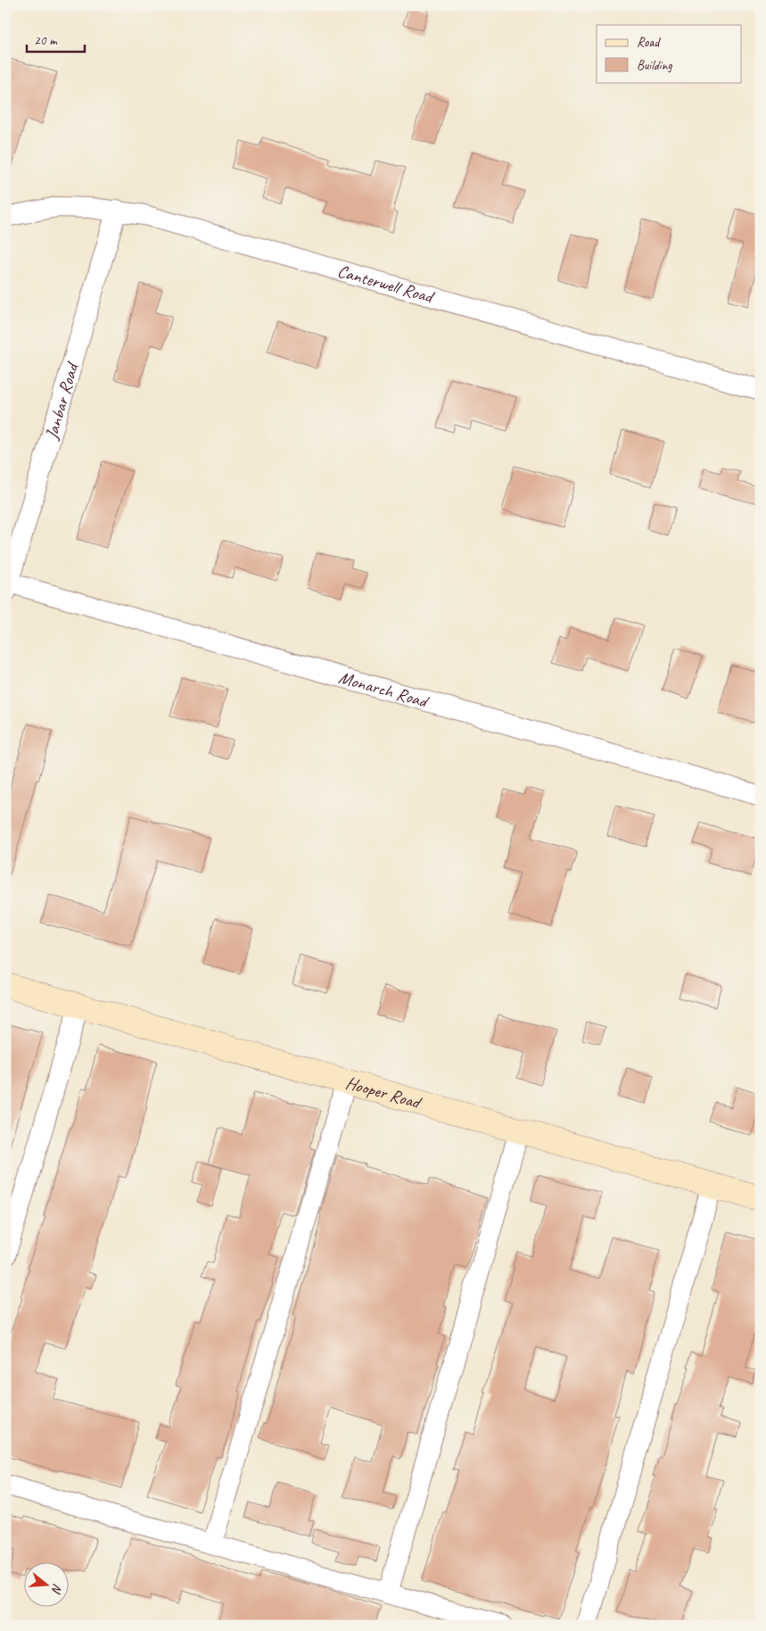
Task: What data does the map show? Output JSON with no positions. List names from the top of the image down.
{
  "streets": {
    "street": [
      "Canterwell Road",
      "Janbar Road",
      "Monarch Road",
      "Hooper Road"
    ]
  },
  "crossings": [
    ["Canterwell Road", "Janbar Road"],
    ["Janbar Road", "Monarch Road"]
  ],
  "legend": ["Road", "Building"],
  "scale_bar": "20 m",
  "north": "right"
}
